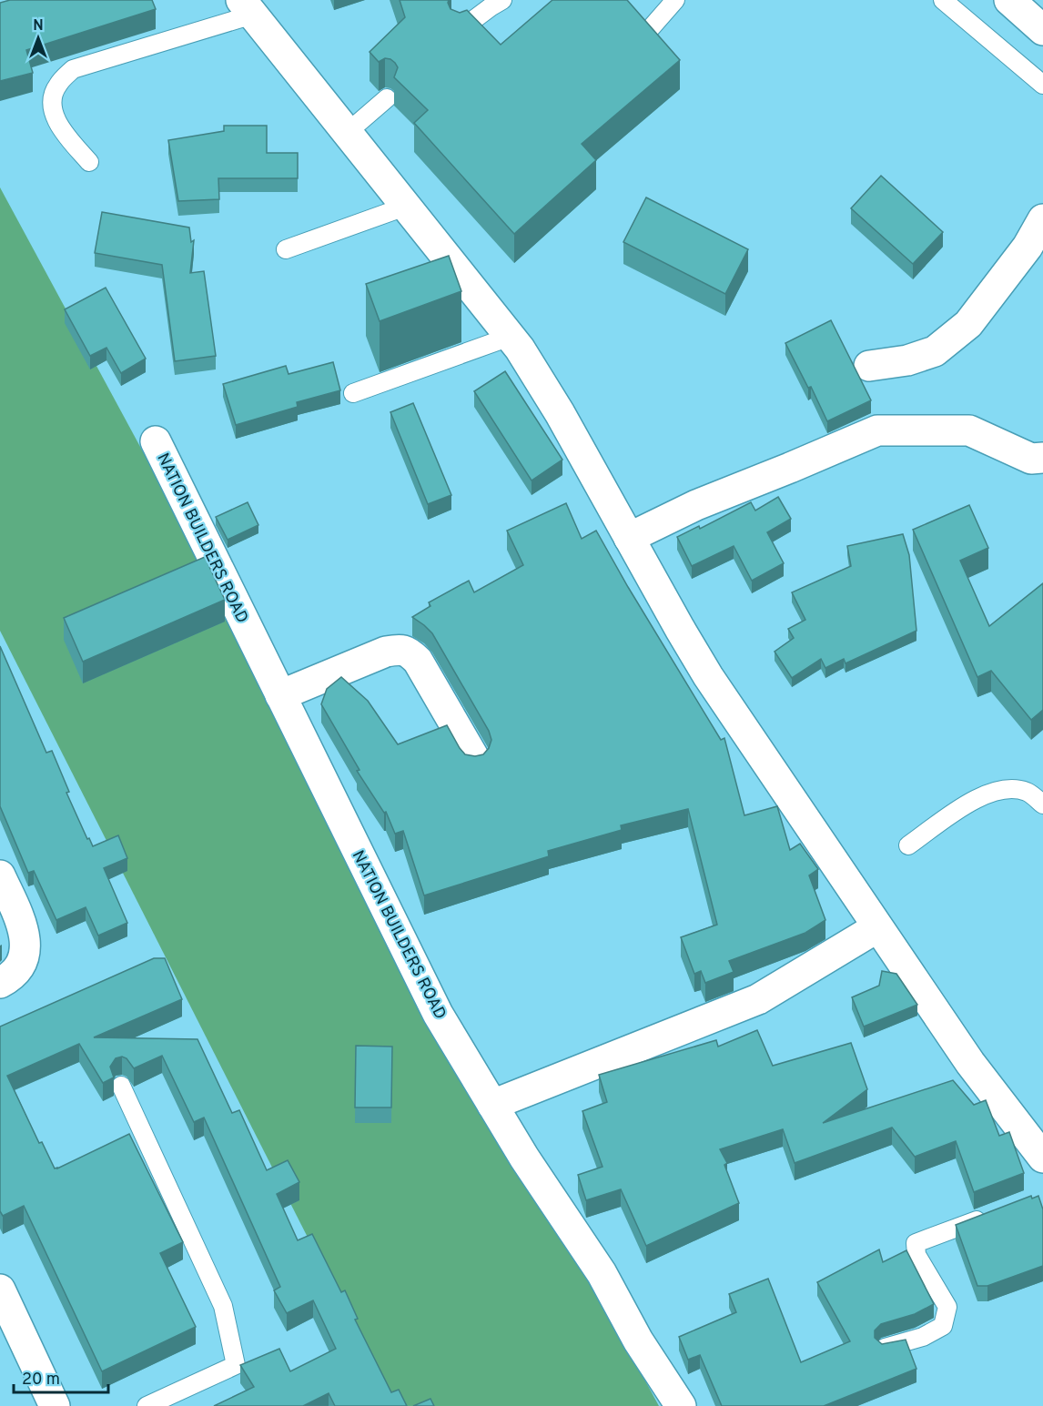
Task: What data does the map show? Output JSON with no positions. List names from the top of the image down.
{
  "streets": {
    "street": ["NATION BUILDERS ROAD"]
  },
  "scale_bar": "20 m",
  "north": "top"
}
